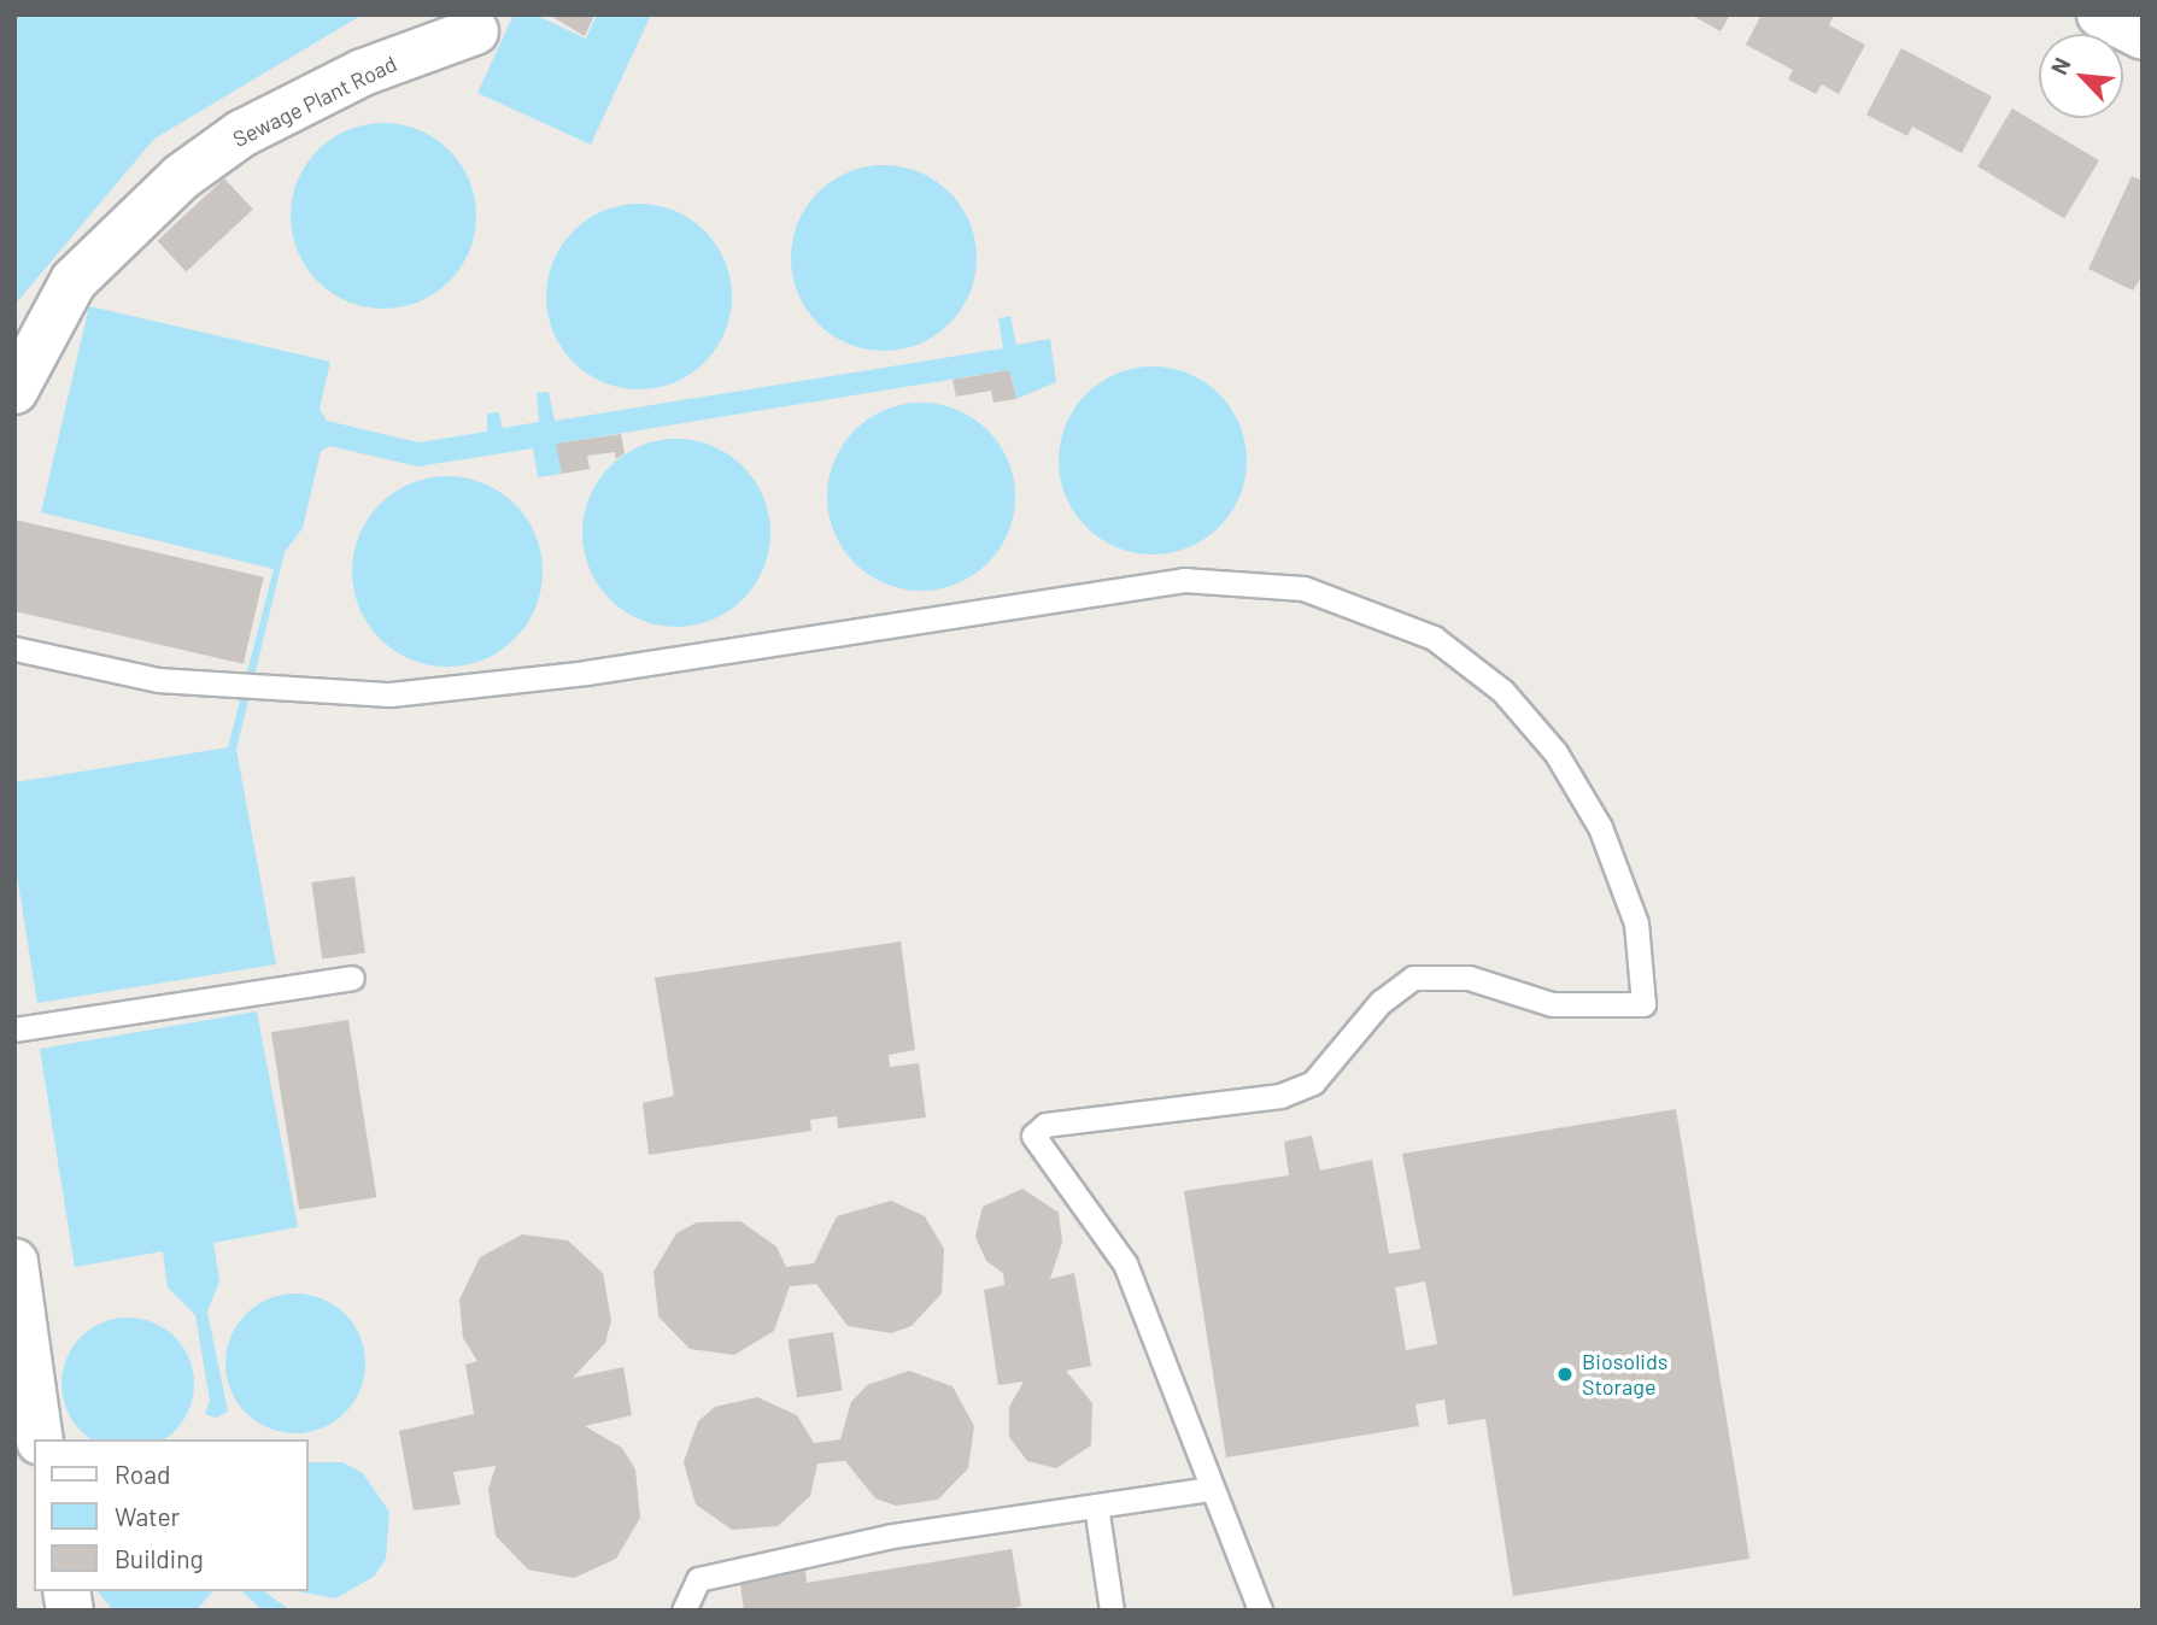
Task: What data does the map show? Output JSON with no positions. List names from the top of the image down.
{
  "streets": {
    "street": ["Sewage Plant Road"]
  },
  "places": ["Biosolids Storage"],
  "legend": ["Road", "Water", "Building"],
  "north": "top left"
}
